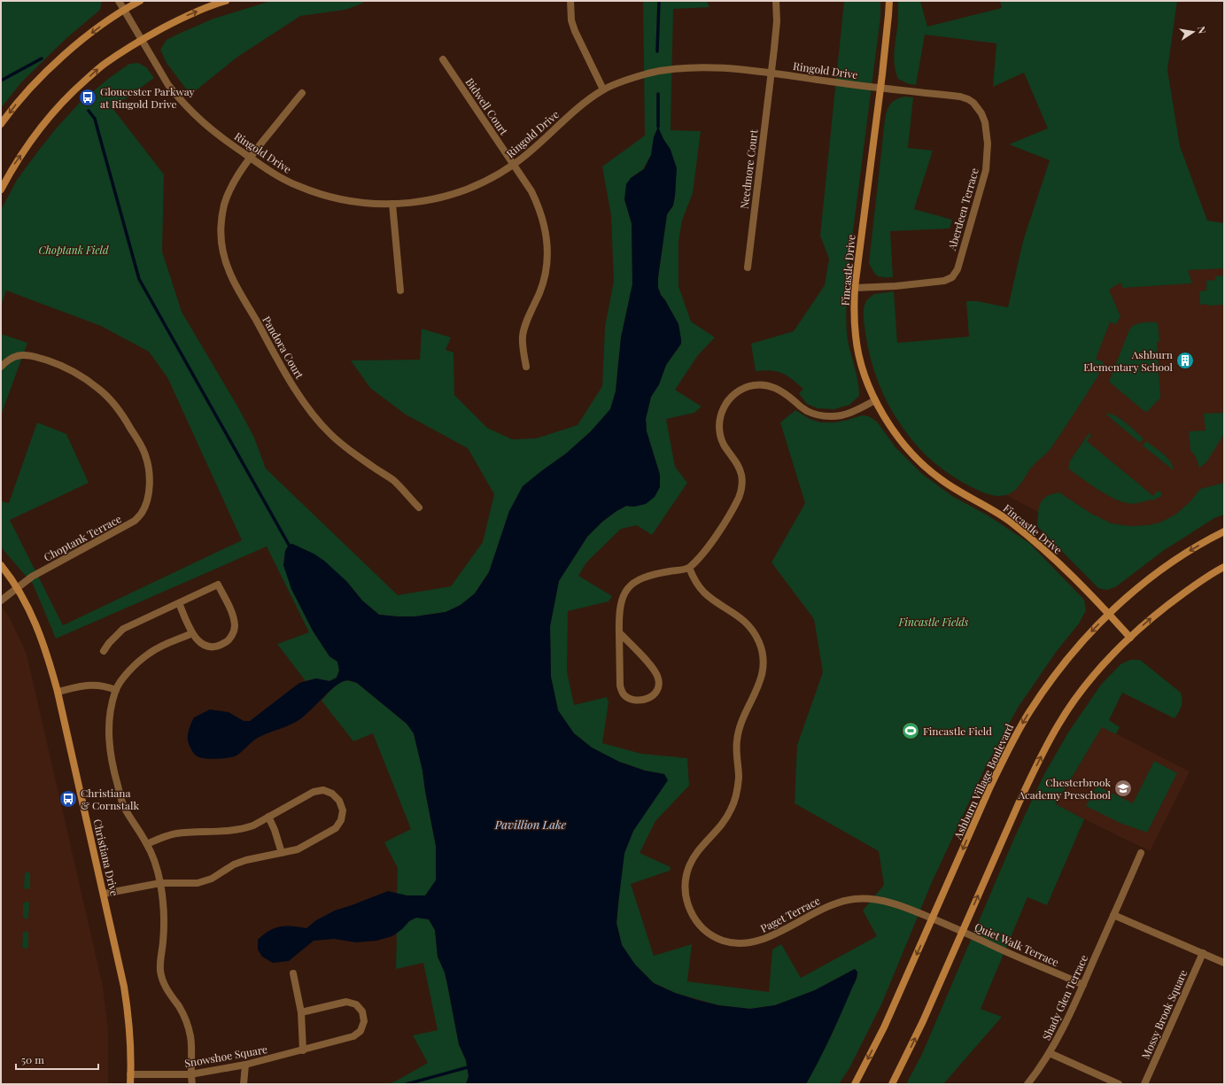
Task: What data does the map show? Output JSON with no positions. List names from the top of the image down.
{
  "streets": {
    "main road": ["Fincastle Drive", "Ashburn Village Boulevard", "Christiana Drive"],
    "street": [
      "Ringold Drive",
      "Bidwell Court",
      "Needmore Court",
      "Aberdeen Terrace",
      "Pandora Court",
      "Choptank Terrace",
      "Paget Terrace",
      "Quiet Walk Terrace",
      "Shady Glen Terrace",
      "Mossy Brook Square",
      "Snowshoe Square"
    ]
  },
  "crossings": [
    ["Ringold Drive", "Bidwell Court"],
    ["Ringold Drive", "Needmore Court"],
    ["Ringold Drive", "Aberdeen Terrace"],
    ["Ringold Drive", "Fincastle Drive"],
    ["Ringold Drive", "Pandora Court"],
    ["Aberdeen Terrace", "Fincastle Drive"],
    ["Fincastle Drive", "Ashburn Village Boulevard"],
    ["Choptank Terrace", "Christiana Drive"],
    ["Ashburn Village Boulevard", "Paget Terrace"],
    ["Christiana Drive", "Snowshoe Square"],
    ["Paget Terrace", "Quiet Walk Terrace"],
    ["Quiet Walk Terrace", "Shady Glen Terrace"]
  ],
  "water": ["Pavillion Lake"],
  "parks": ["Choptank Field", "Fincastle Fields"],
  "places": {
    "bus stop": ["Gloucester Parkway at Ringold Drive", "Christiana & Cornstalk"],
    "building": ["Ashburn Elementary School"],
    "sports": ["Fincastle Field"],
    "school or university": ["Chesterbrook Academy Preschool"]
  },
  "scale_bar": "50 m",
  "north": "right"
}
